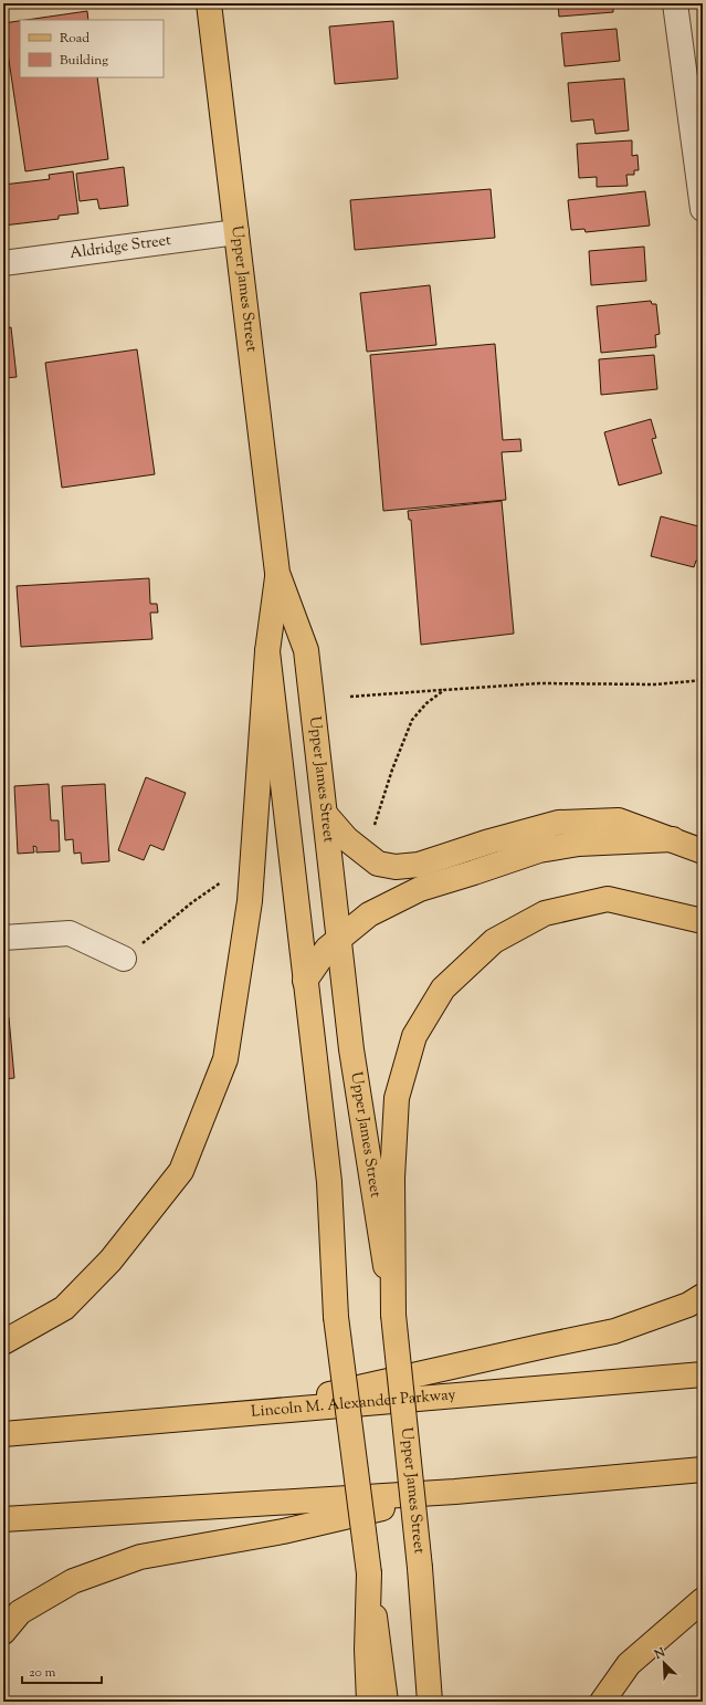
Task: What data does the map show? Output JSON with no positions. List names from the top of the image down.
{
  "streets": {
    "main road": ["Upper James Street", "Lincoln M. Alexander Parkway"],
    "street": ["Aldridge Street"]
  },
  "crossings": [
    ["Aldridge Street", "Upper James Street"]
  ],
  "legend": ["Road", "Building"],
  "scale_bar": "20 m",
  "north": "top left"
}
